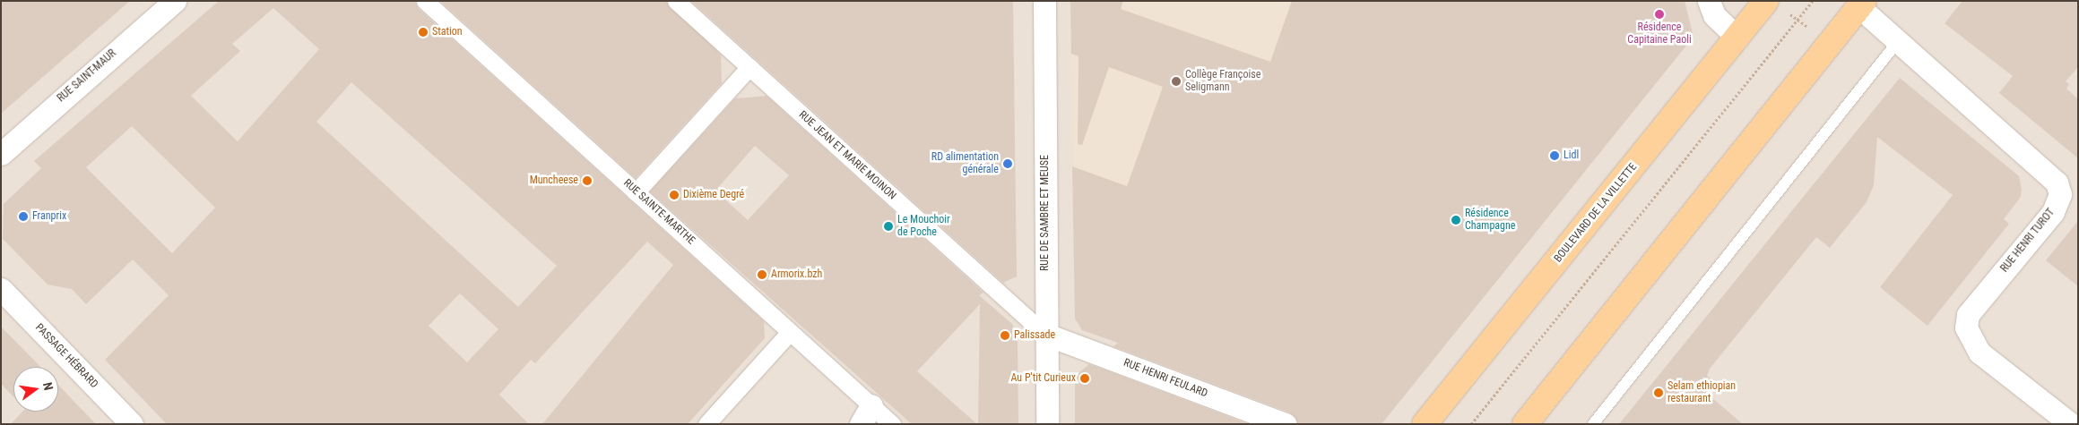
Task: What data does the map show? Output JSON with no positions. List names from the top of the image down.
{
  "streets": {
    "main road": ["BOULEVARD DE LA VILLETTE"],
    "street": [
      "RUE SAINT-MAUR",
      "RUE JEAN ET MARIE MOINON",
      "RUE SAINTE-MARTHE",
      "RUE DE SAMBRE ET MEUSE",
      "RUE HENRI TUROT",
      "PASSAGE HÉBRARD",
      "RUE HENRI FEULARD"
    ]
  },
  "crossings": [
    ["RUE JEAN ET MARIE MOINON", "RUE DE SAMBRE ET MEUSE"],
    ["RUE JEAN ET MARIE MOINON", "RUE HENRI FEULARD"],
    ["RUE DE SAMBRE ET MEUSE", "RUE HENRI FEULARD"]
  ],
  "places": [
    "Résidence Capitaine Paoli",
    "Station",
    "Collège Françoise Seligmann",
    "Lidl",
    "RD alimentation générale",
    "Muncheese",
    "Dixième Degré",
    "Franprix",
    "Résidence Champagne",
    "Le Mouchoir de Poche",
    "Armorix.bzh",
    "Palissade",
    "Au P'tit Curieux",
    "Selam ethiopian restaurant"
  ],
  "north": "right"
}
